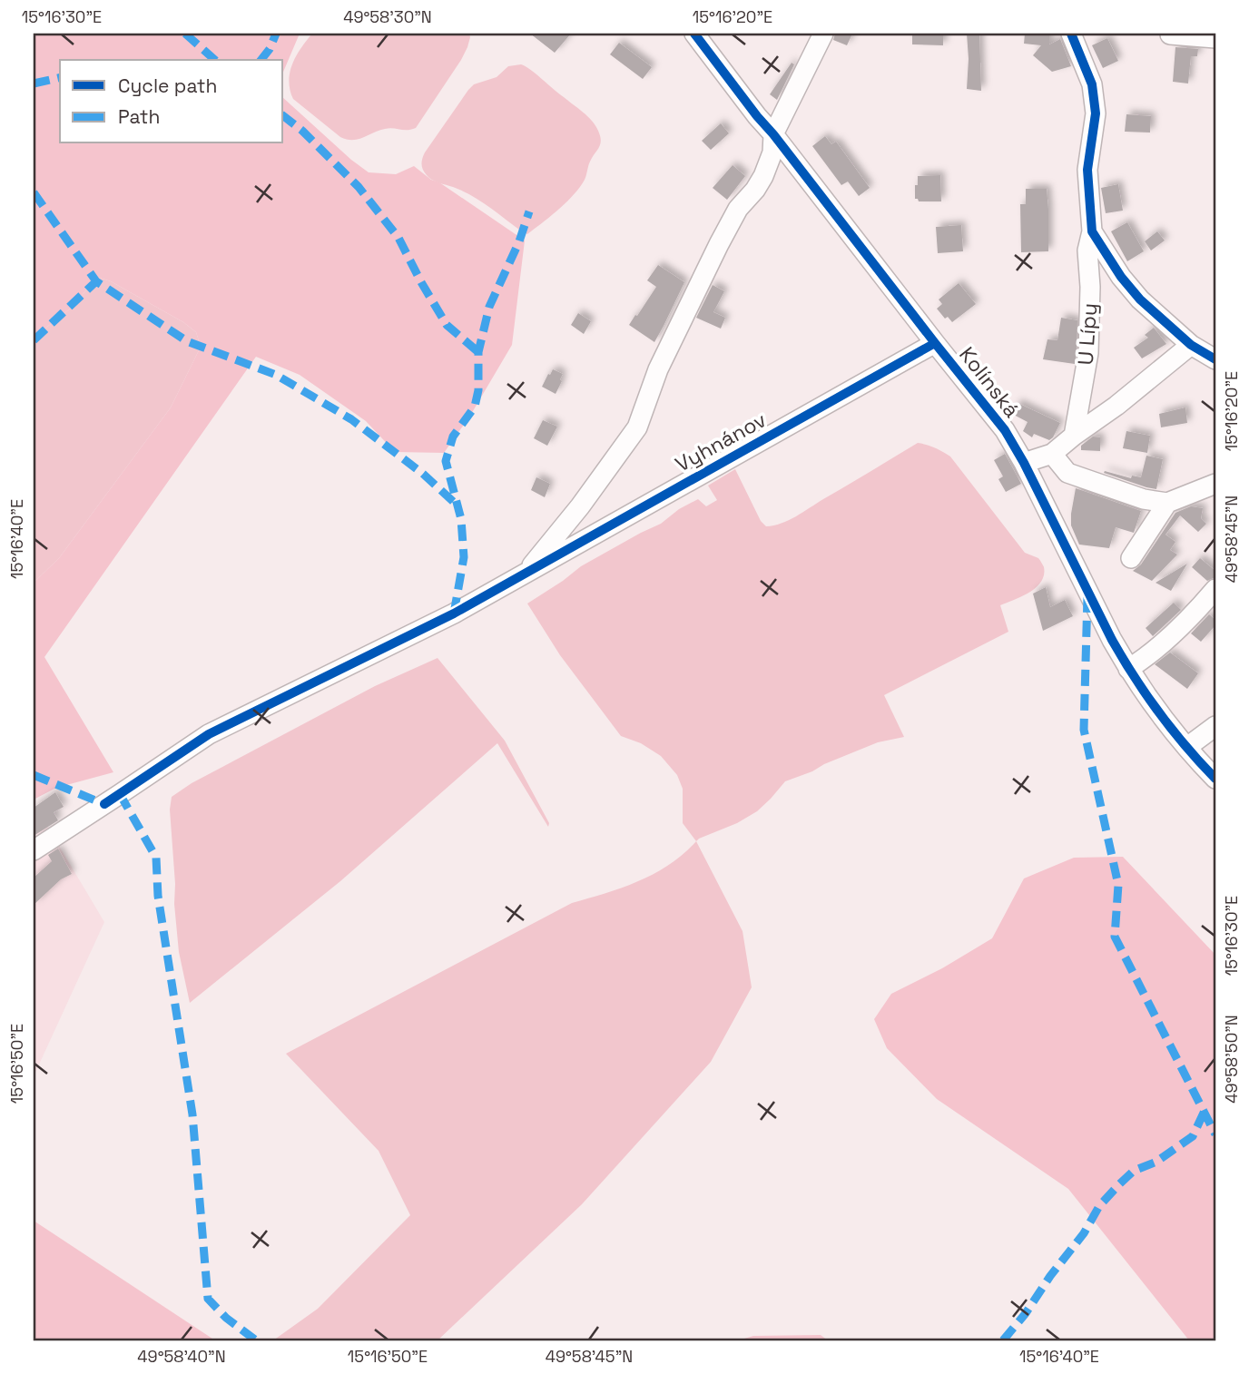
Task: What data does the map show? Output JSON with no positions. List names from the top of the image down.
{
  "streets": {
    "street": ["U Lípy", "Kolínská", "Vyhnánov"]
  },
  "crossings": [
    ["Kolínská", "Vyhnánov"]
  ],
  "legend": ["Cycle path", "Path"],
  "coordinates": [
    "15°16'30\"E",
    "49°58'30\"N",
    "15°16'20\"E",
    "49°58'45\"N",
    "15°16'40\"E",
    "49°58'50\"N",
    "15°16'50\"E",
    "49°58'40\"N"
  ]
}
